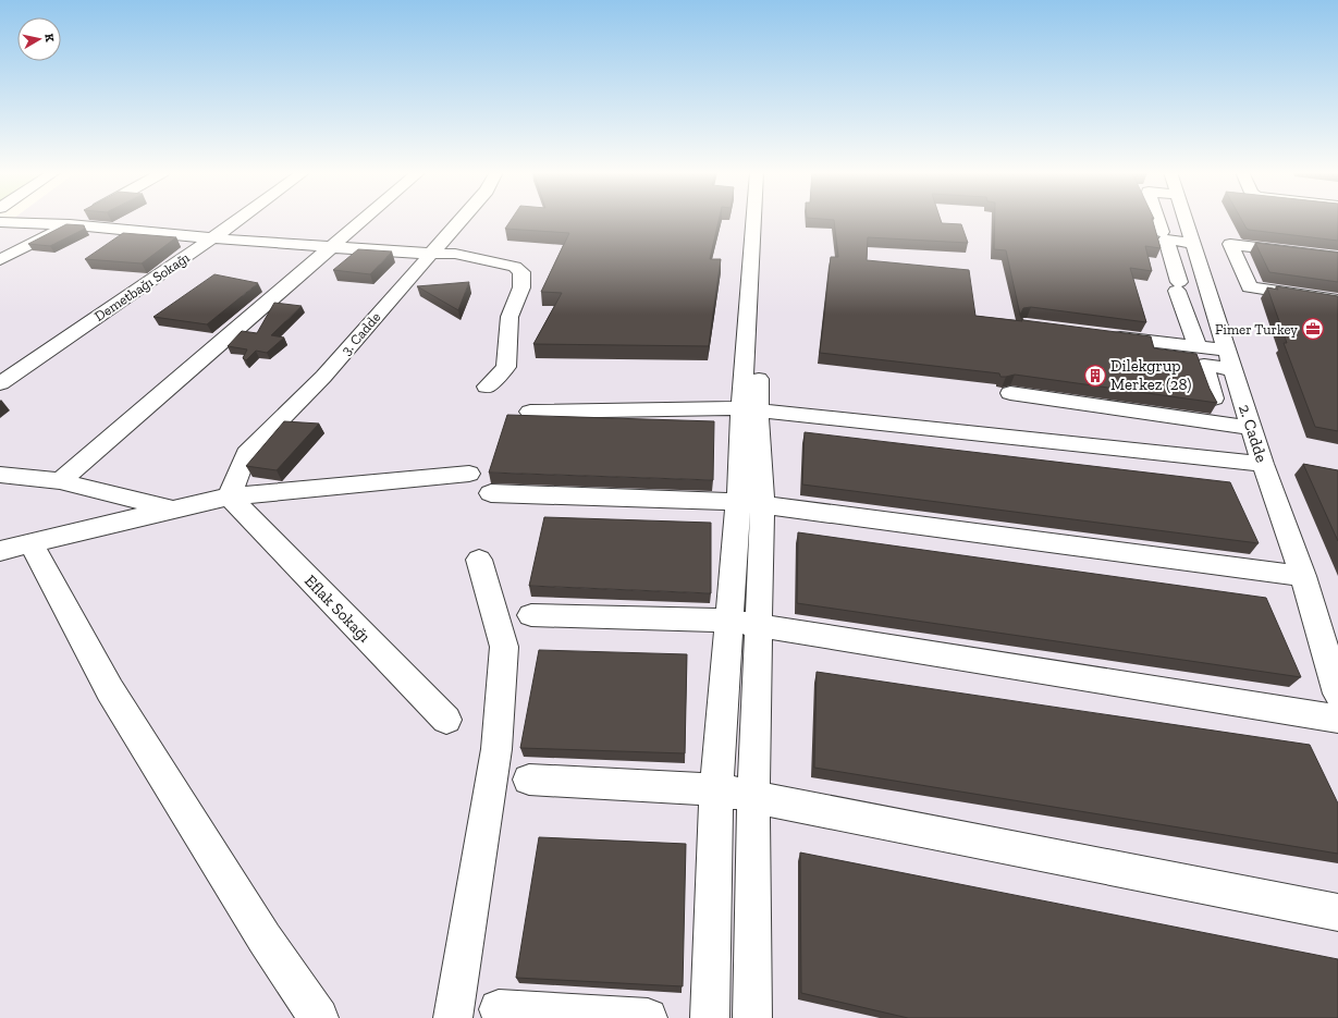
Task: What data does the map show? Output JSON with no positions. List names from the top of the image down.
{
  "streets": {
    "street": [
      "Demetbağı Sokağı",
      "3. Cadde",
      "2. Cadde",
      "Eflak Sokağı"
    ]
  },
  "crossings": [
    ["3. Cadde", "Eflak Sokağı"]
  ],
  "places": {
    "office": ["Fimer Turkey"],
    "building": ["Dilekgrup Merkez (28)"]
  },
  "north": "right"
}
